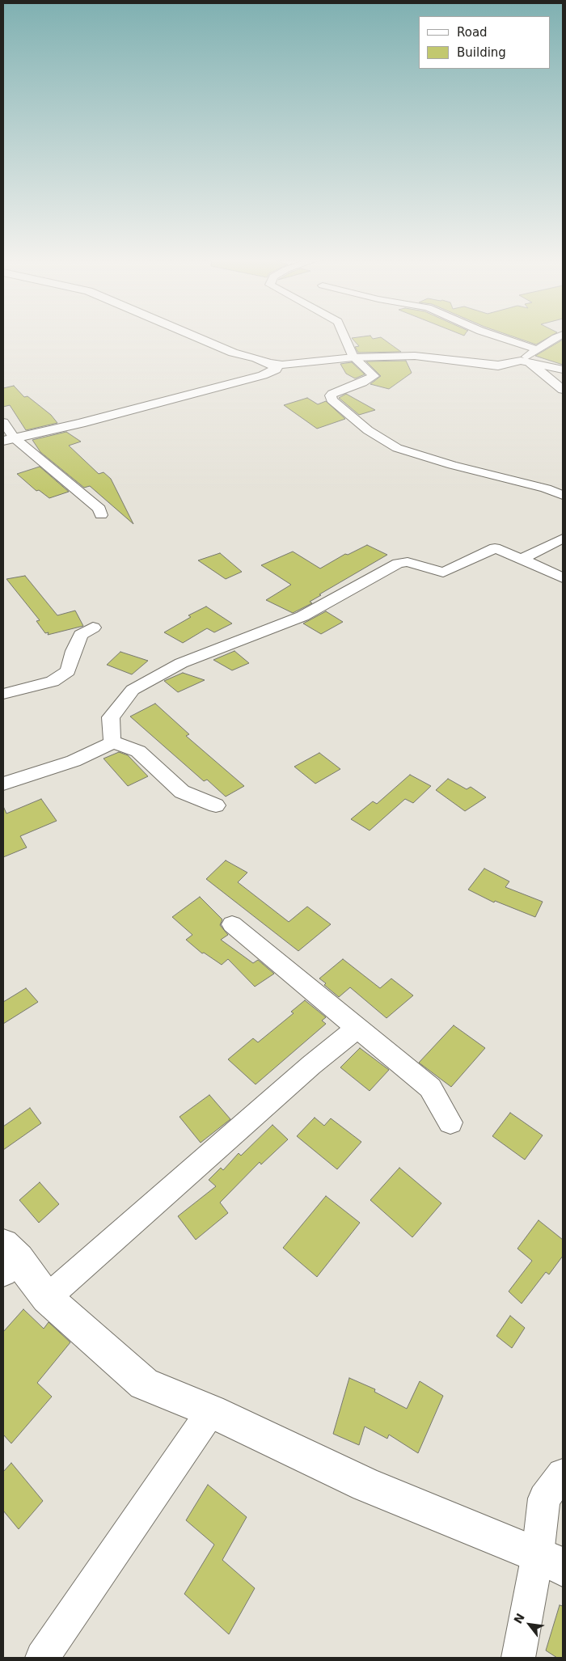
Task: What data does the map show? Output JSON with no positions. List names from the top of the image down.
{
  "legend": ["Road", "Building"],
  "north": "top left"
}
